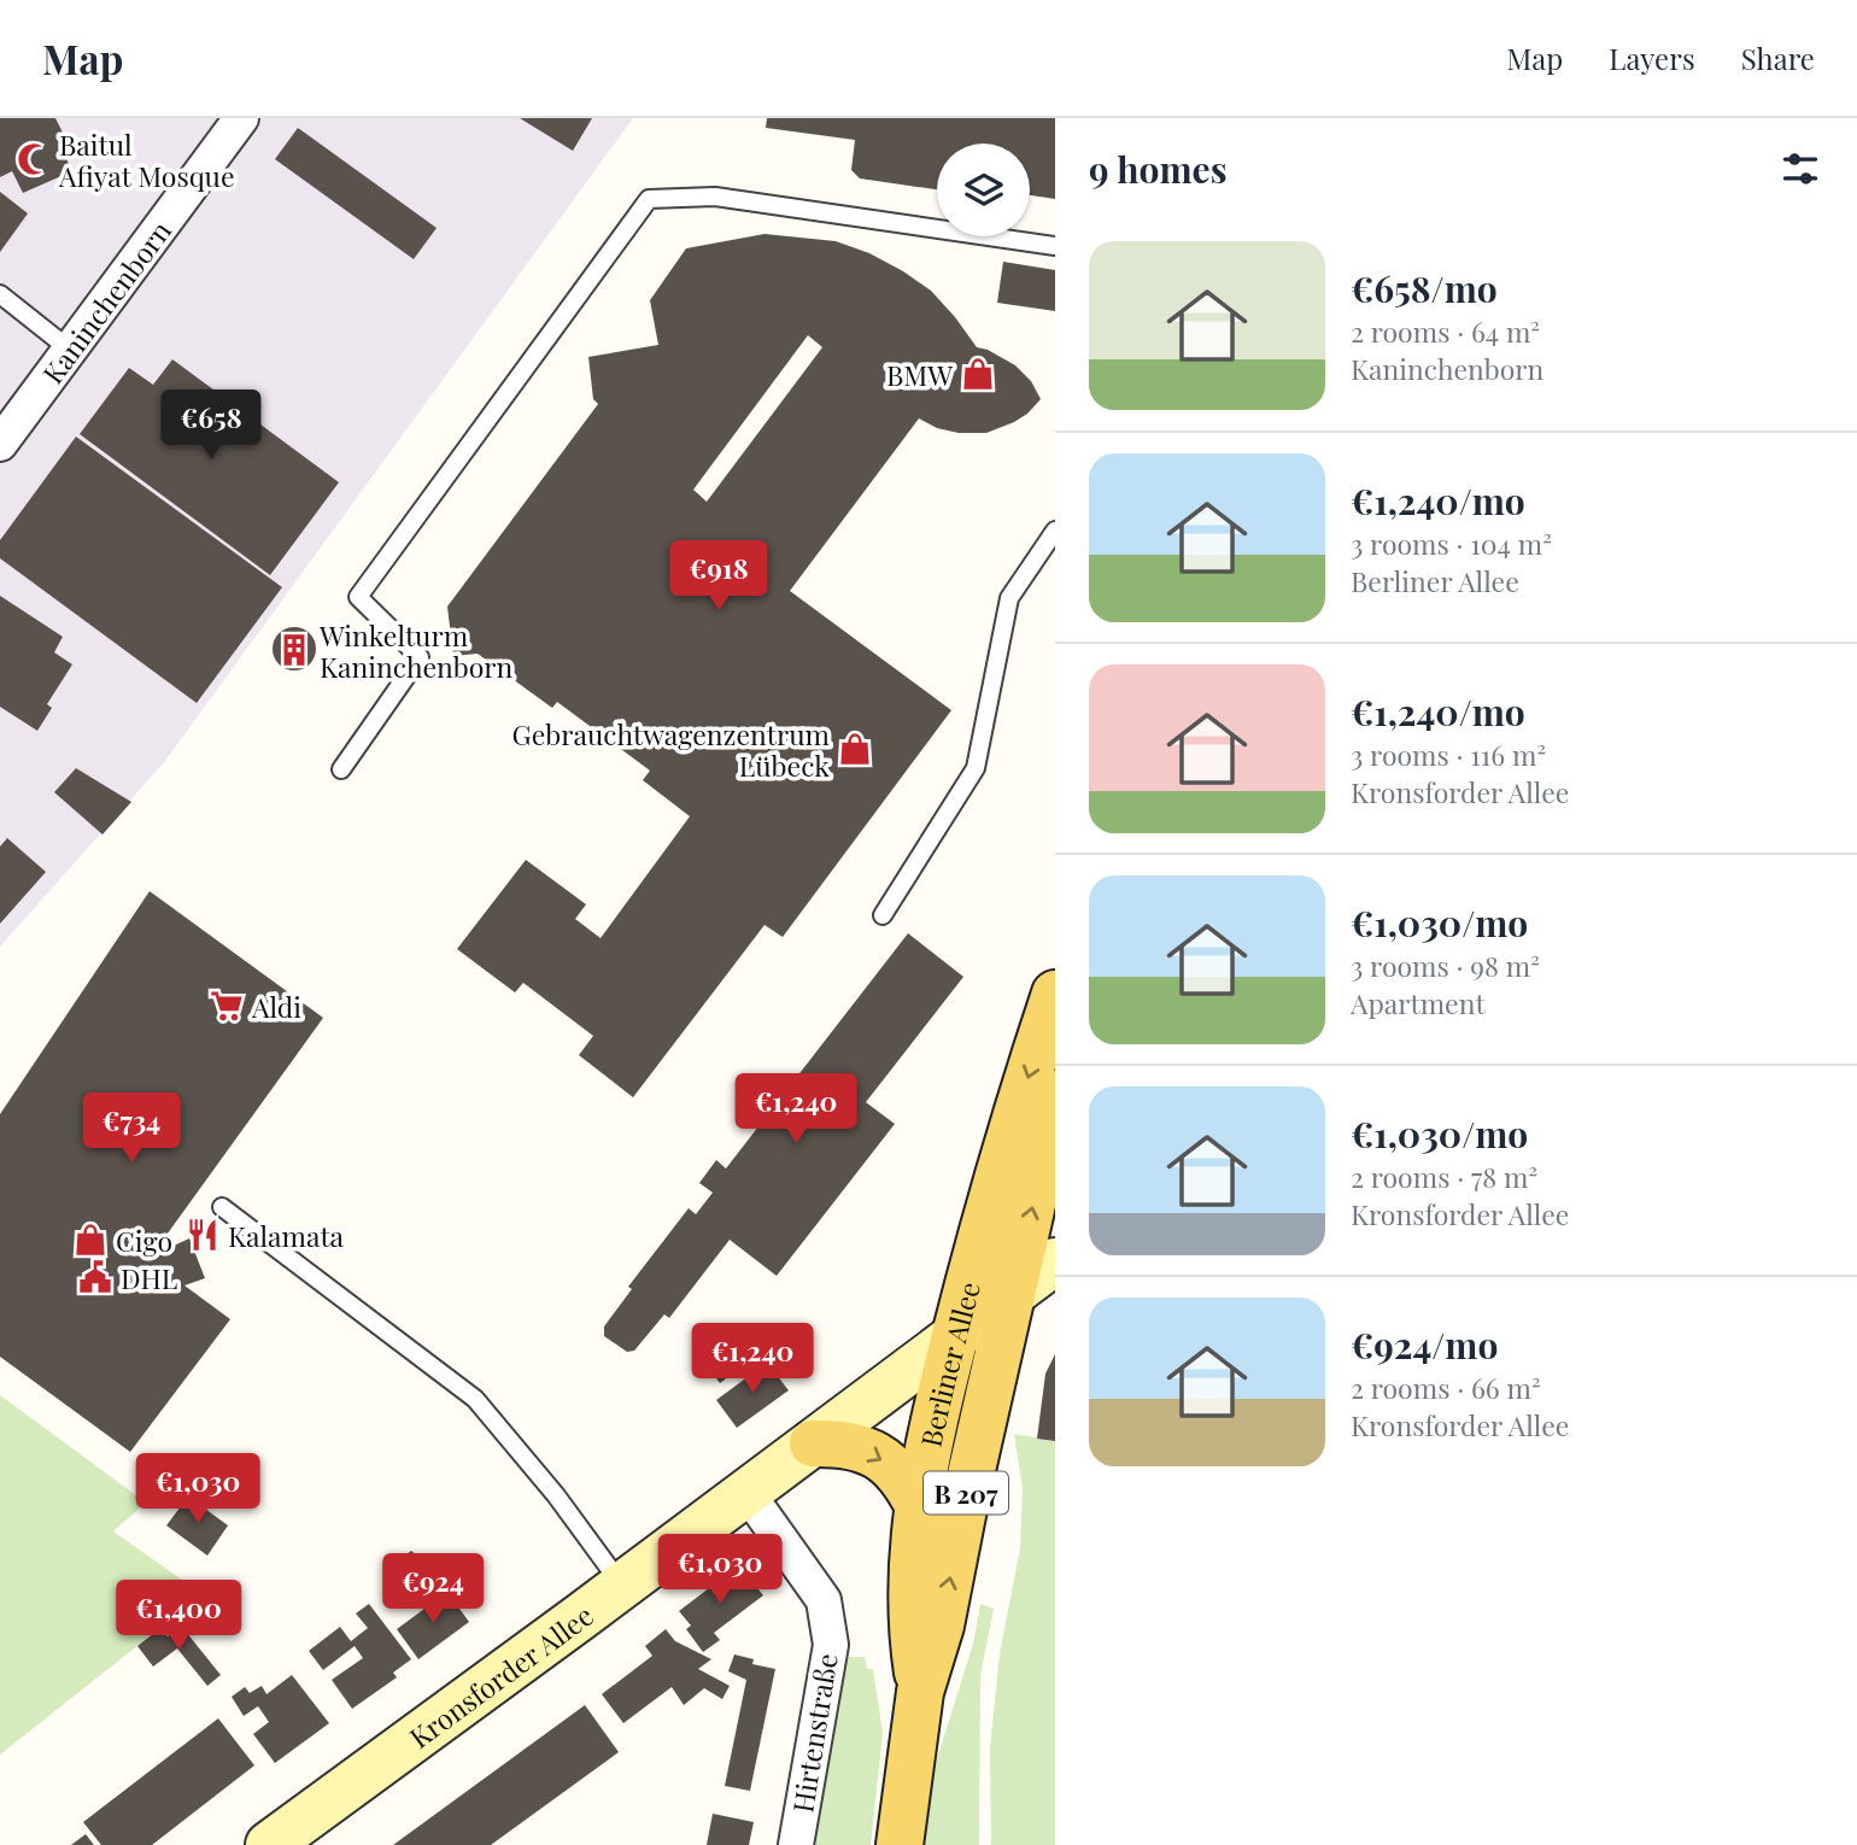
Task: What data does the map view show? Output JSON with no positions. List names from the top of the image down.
{
  "streets": {
    "main road": ["Berliner Allee", "B 207", "Kronsforder Allee"],
    "street": ["Kaninchenborn", "Hirtenstraße"]
  },
  "crossings": [
    ["Berliner Allee", "B 207"],
    ["Berliner Allee", "Kronsforder Allee"],
    ["B 207", "Kronsforder Allee"],
    ["Kronsforder Allee", "Hirtenstraße"]
  ],
  "places": {
    "mosque": ["Baitul Afiyat Mosque"],
    "shop": ["BMW", "Gebrauchtwagenzentrum Lübeck", "Cigo"],
    "building": ["Winkelturm Kaninchenborn"],
    "supermarket": ["Aldi"],
    "restaurant": ["Kalamata"],
    "public building": ["DHL"]
  },
  "page": {
    "header": "Map",
    "nav": ["Map", "Layers", "Share"],
    "heading": "9 homes",
    "list": [
      {
        "name": "€658/mo",
        "note": "2 rooms · 64 m² · Kaninchenborn"
      },
      {
        "name": "€1,240/mo",
        "note": "3 rooms · 104 m² · Berliner Allee"
      },
      {
        "name": "€1,240/mo",
        "note": "3 rooms · 116 m² · Kronsforder Allee"
      },
      {
        "name": "€1,030/mo",
        "note": "3 rooms · 98 m² · Apartment"
      },
      {
        "name": "€1,030/mo",
        "note": "2 rooms · 78 m² · Kronsforder Allee"
      },
      {
        "name": "€924/mo",
        "note": "2 rooms · 66 m² · Kronsforder Allee"
      }
    ],
    "price": [
      "€658",
      "€918",
      "€1,240",
      "€734",
      "€1,240",
      "€1,030",
      "€1,030",
      "€924",
      "€1,400"
    ]
  }
}
